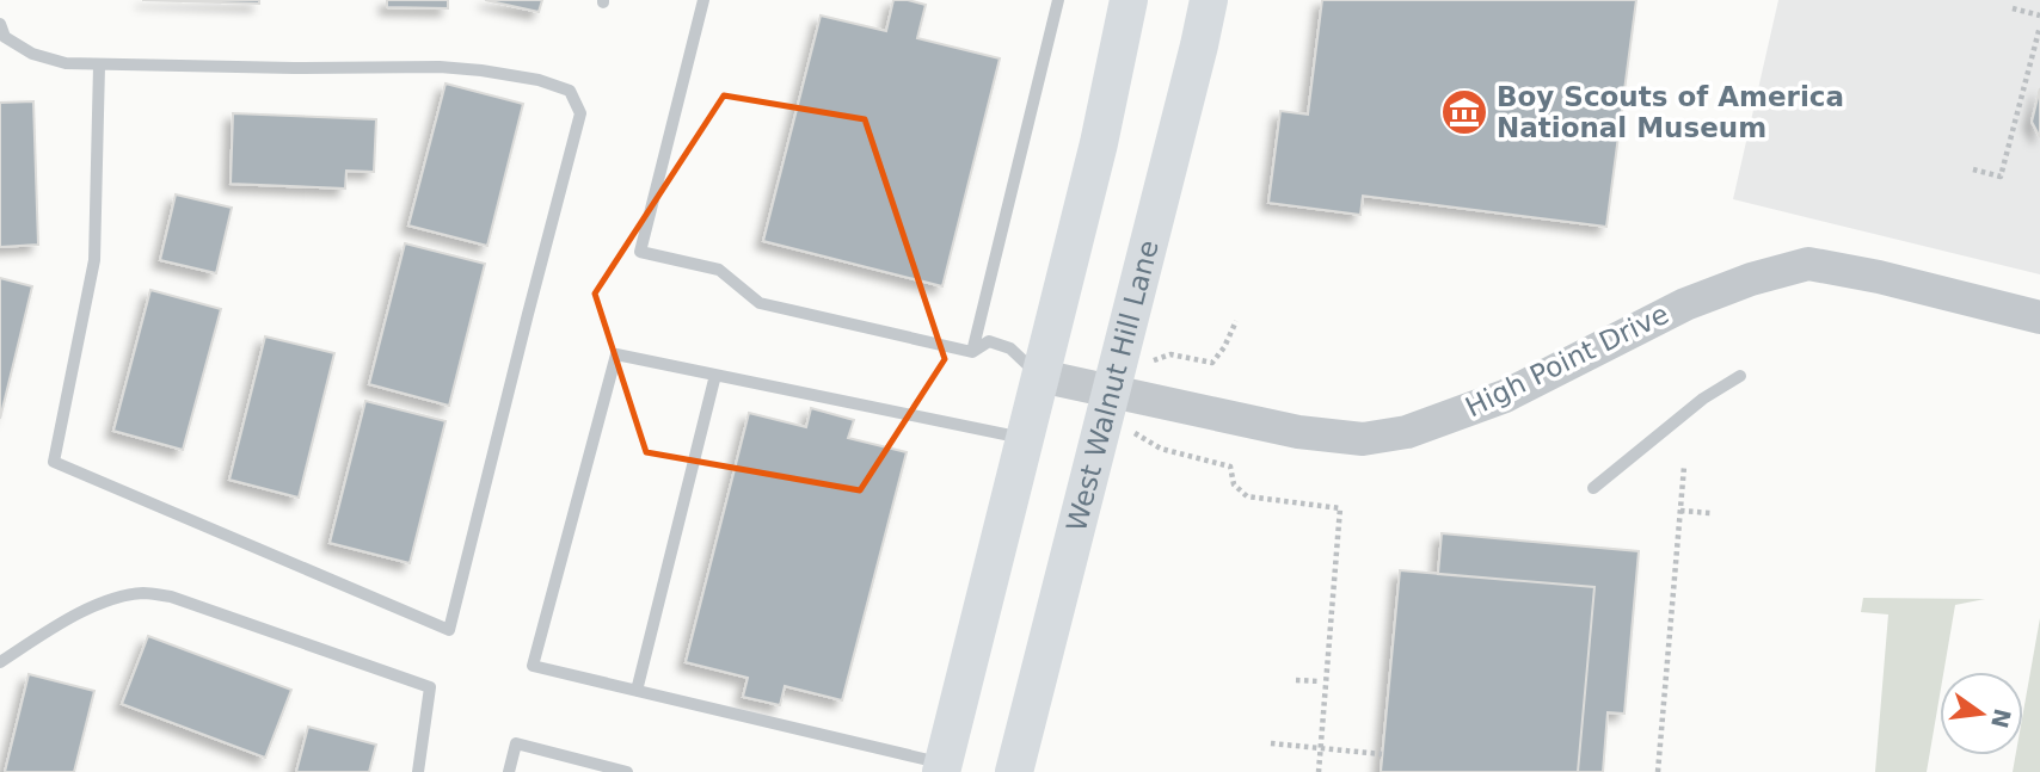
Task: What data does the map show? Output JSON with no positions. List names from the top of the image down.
{
  "streets": {
    "main road": ["West Walnut Hill Lane"],
    "street": ["High Point Drive"]
  },
  "crossings": [
    ["High Point Drive", "West Walnut Hill Lane"]
  ],
  "places": {
    "museum": ["Boy Scouts of America National Museum"]
  },
  "north": "right"
}
